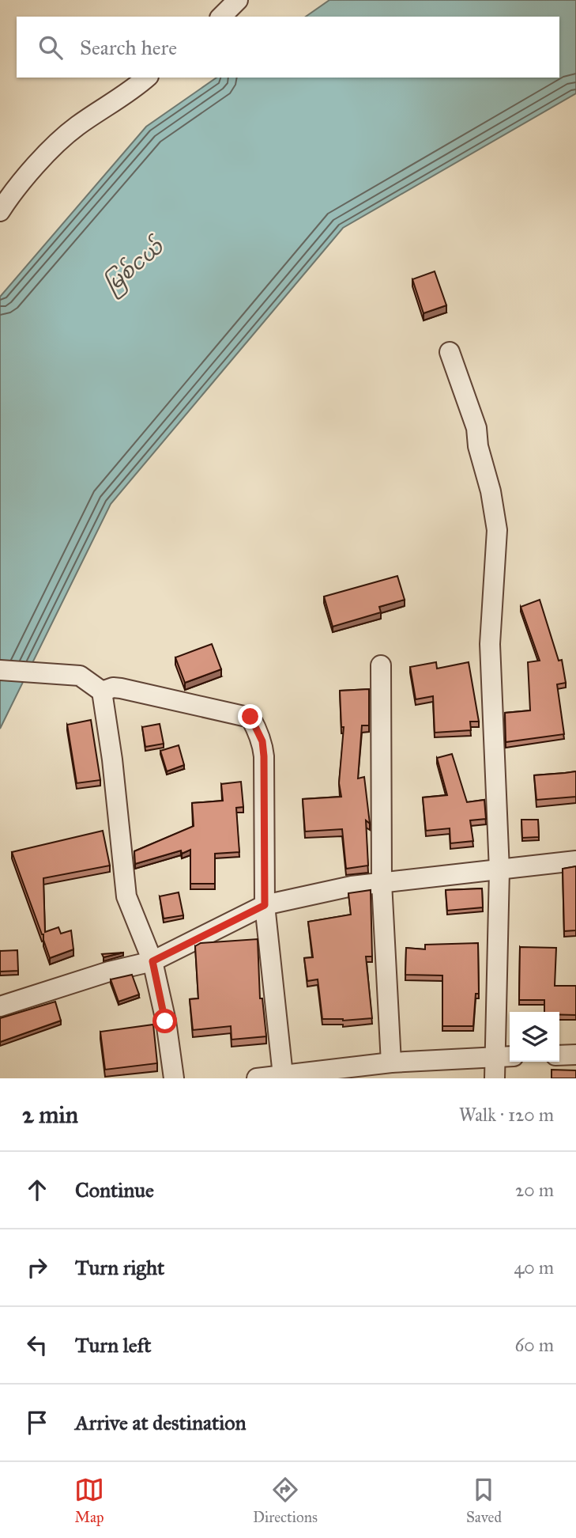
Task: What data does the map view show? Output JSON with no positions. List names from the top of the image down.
{
  "water": ["မြစ်ငယ်"],
  "page": {
    "search": "Search here",
    "heading": ["2 min", "Walk · 120 m"],
    "list": [
      ["Continue", "20 m"],
      ["Turn right", "40 m"],
      ["Turn left", "60 m"],
      "Arrive at destination"
    ],
    "nav": ["Map", "Directions", "Saved"]
  }
}
